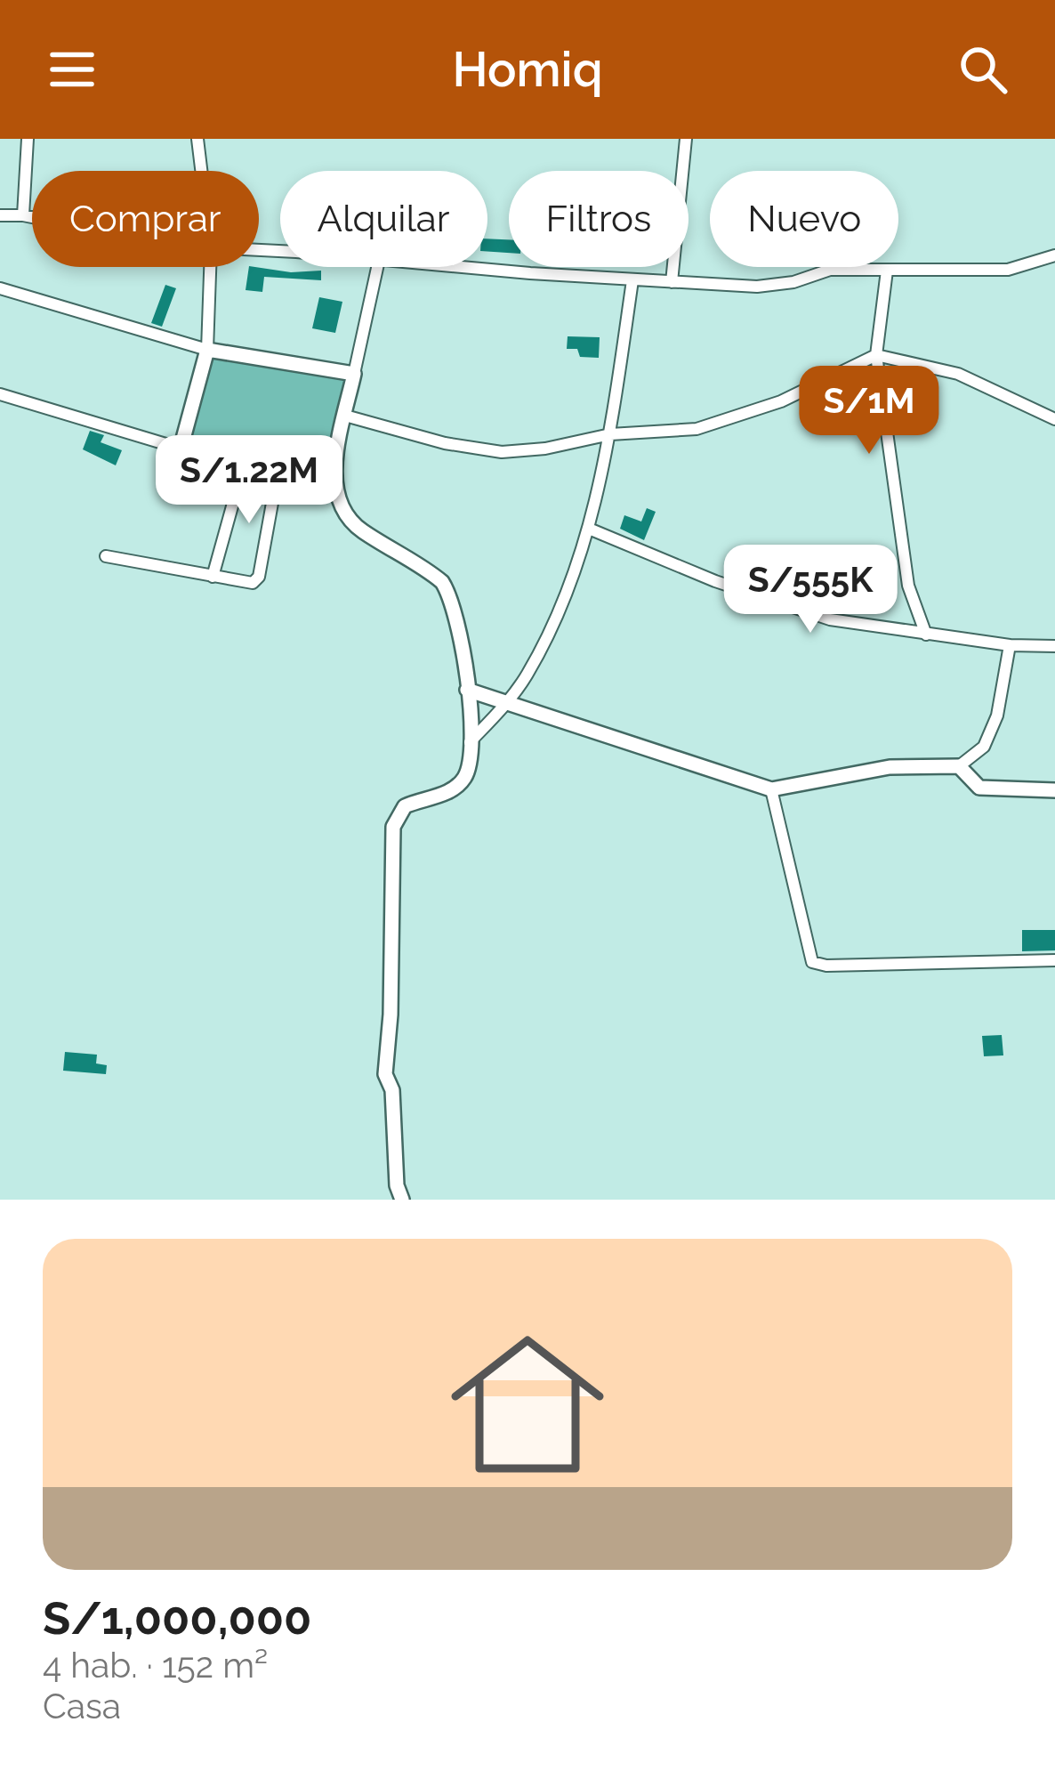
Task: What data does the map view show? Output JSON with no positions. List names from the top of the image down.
{
  "page": {
    "header": "Homiq",
    "chip": [
      "Comprar",
      "Alquilar",
      "Filtros",
      "Nuevo"
    ],
    "price": ["S/1M", "S/1.22M", "S/555K"],
    "list": [
      {
        "name": "S/1,000,000",
        "note": "4 hab. · 152 m² · Casa"
      }
    ]
  }
}
